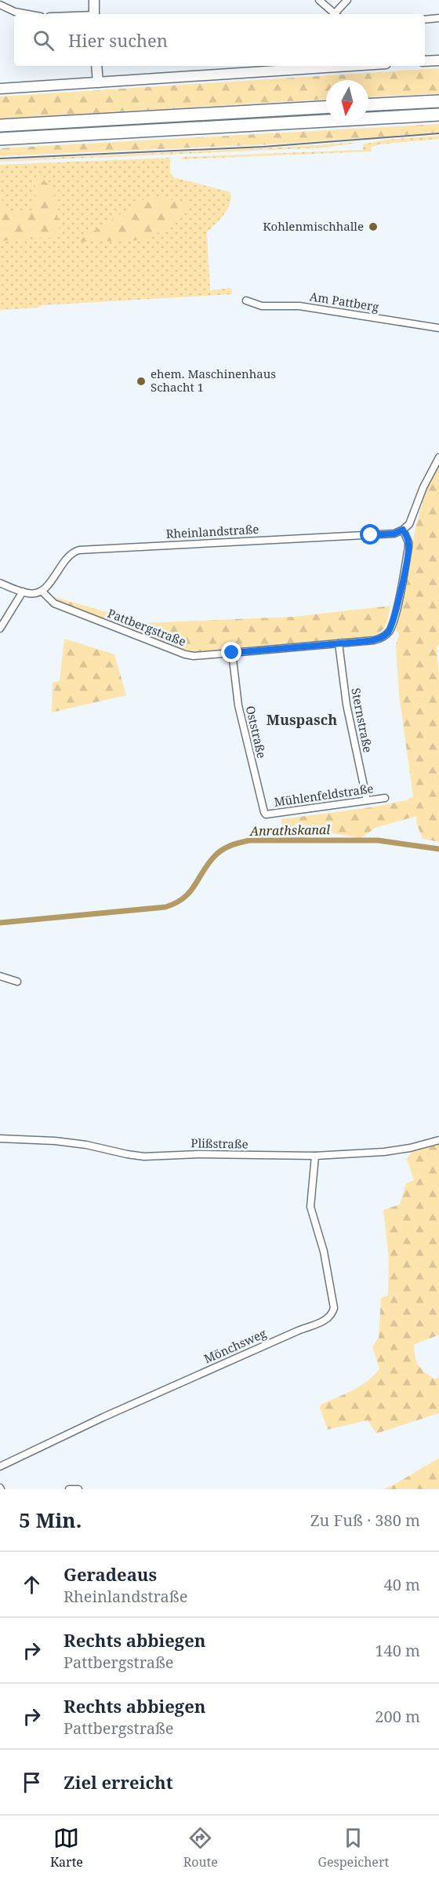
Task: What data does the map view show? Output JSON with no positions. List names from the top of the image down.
{
  "streets": {
    "street": [
      "Am Pattberg",
      "Rheinlandstraße",
      "Pattbergstraße",
      "Sternstraße",
      "Oststraße",
      "Mühlenfeldstraße",
      "Plißstraße",
      "Mönchsweg"
    ]
  },
  "crossings": [
    ["Rheinlandstraße", "Pattbergstraße"],
    ["Pattbergstraße", "Sternstraße"],
    ["Pattbergstraße", "Oststraße"],
    ["Sternstraße", "Mühlenfeldstraße"],
    ["Oststraße", "Mühlenfeldstraße"],
    ["Plißstraße", "Mönchsweg"]
  ],
  "districts": ["Muspasch"],
  "water": ["Anrathskanal"],
  "places": ["Kohlenmischhalle", "ehem. Maschinenhaus Schacht 1"],
  "north": "bottom",
  "page": {
    "search": "Hier suchen",
    "heading": ["5 Min.", "Zu Fuß · 380 m"],
    "list": [
      ["Geradeaus", "Rheinlandstraße", "40 m"],
      ["Rechts abbiegen", "Pattbergstraße", "140 m"],
      ["Rechts abbiegen", "Pattbergstraße", "200 m"],
      "Ziel erreicht"
    ],
    "nav": ["Karte", "Route", "Gespeichert"]
  }
}
